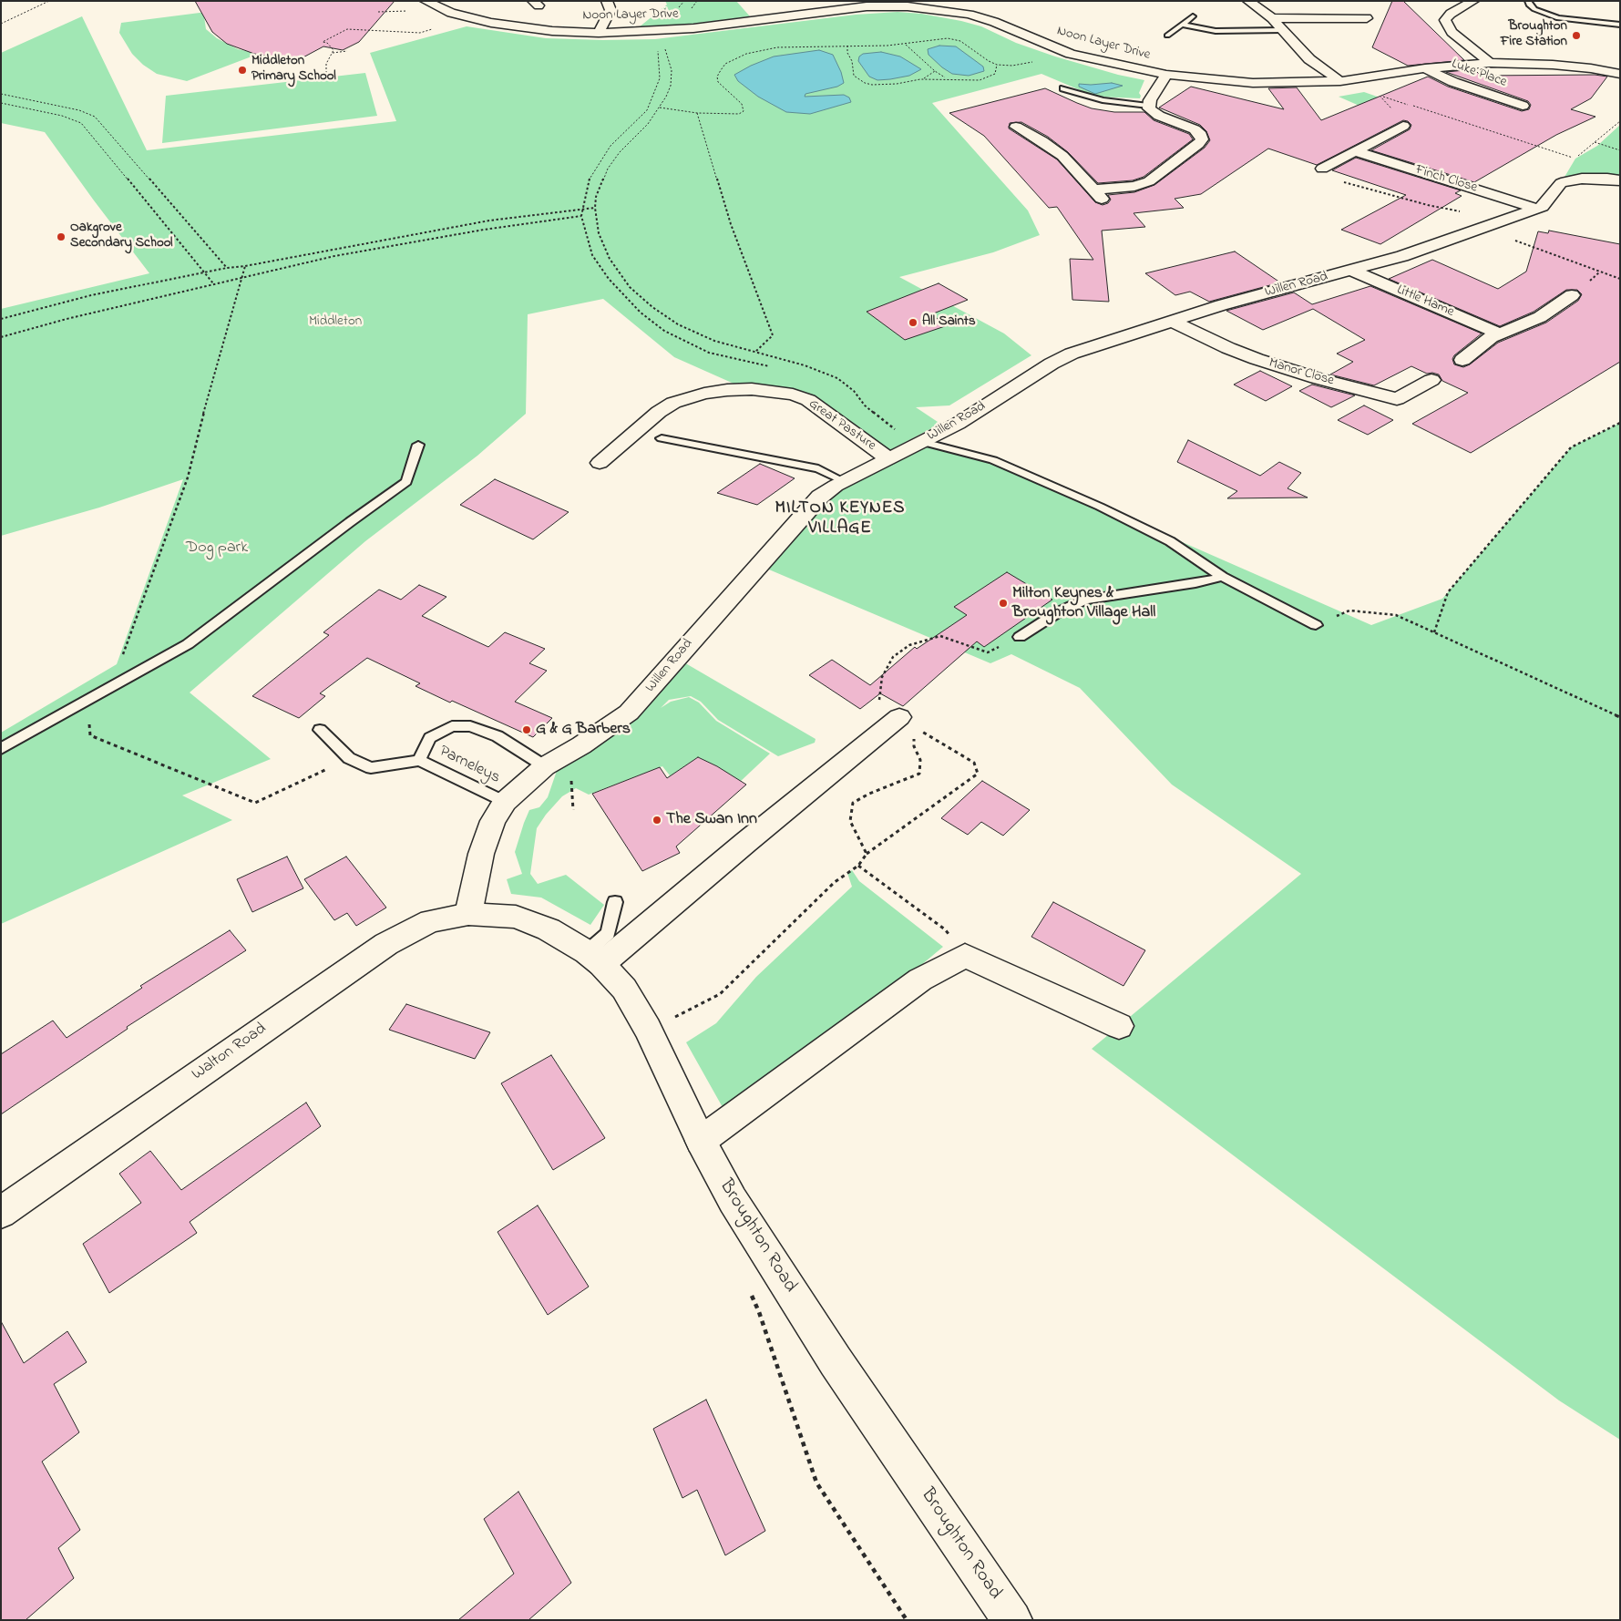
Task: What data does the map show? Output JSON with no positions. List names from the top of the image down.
{
  "streets": {
    "street": [
      "Noon Layer Drive",
      "Luke Place",
      "Finch Close",
      "Willen Road",
      "Little Hame",
      "Manor Close",
      "Great Pasture",
      "Walton Road",
      "Broughton Road"
    ],
    "lane": ["Parneleys"]
  },
  "crossings": [
    ["Noon Layer Drive", "Luke Place"],
    ["Finch Close", "Willen Road"],
    ["Willen Road", "Little Hame"],
    ["Willen Road", "Manor Close"],
    ["Willen Road", "Great Pasture"],
    ["Willen Road", "Parneleys"],
    ["Willen Road", "Walton Road"],
    ["Willen Road", "Broughton Road"],
    ["Walton Road", "Broughton Road"]
  ],
  "districts": ["MILTON KEYNES VILLAGE"],
  "parks": ["Middleton", "Dog park"],
  "places": [
    "Broughton Fire Station",
    "Middleton Primary School",
    "Oakgrove Secondary School",
    "All Saints",
    "Milton Keynes & Broughton Village Hall",
    "G & G Barbers",
    "The Swan Inn"
  ]
}
